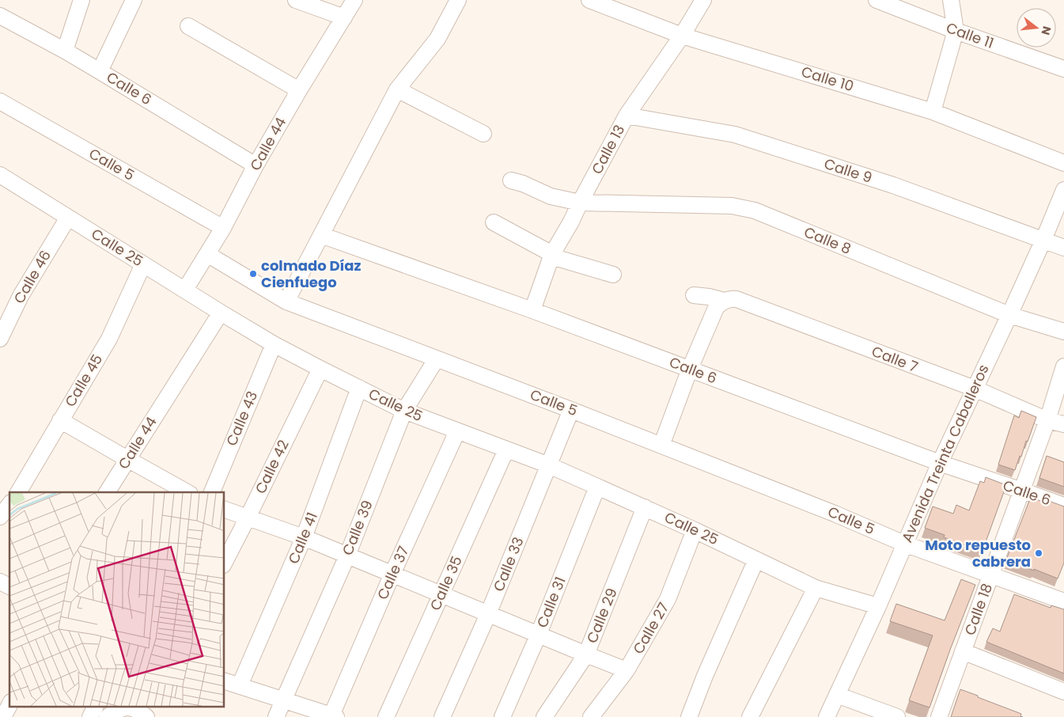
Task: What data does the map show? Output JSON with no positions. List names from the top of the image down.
{
  "streets": {
    "street": [
      "Calle 11",
      "Calle 10",
      "Calle 6",
      "Calle 44",
      "Calle 13",
      "Calle 5",
      "Calle 9",
      "Calle 8",
      "Calle 25",
      "Calle 46",
      "Calle 7",
      "Calle 45",
      "Calle 43",
      "Avenida Treinta Caballeros",
      "Calle 42",
      "Calle 39",
      "Calle 41",
      "Calle 33",
      "Calle 37",
      "Calle 35",
      "Calle 31",
      "Calle 18",
      "Calle 29",
      "Calle 27"
    ]
  },
  "crossings": [
    ["Calle 10", "Calle 13"],
    ["Calle 6", "Calle 44"],
    ["Calle 6", "Calle 13"],
    ["Calle 6", "Avenida Treinta Caballeros"],
    ["Calle 6", "Calle 18"],
    ["Calle 44", "Calle 5"],
    ["Calle 44", "Calle 25"],
    ["Calle 13", "Calle 9"],
    ["Calle 13", "Calle 8"],
    ["Calle 5", "Avenida Treinta Caballeros"],
    ["Calle 5", "Calle 39"],
    ["Calle 5", "Calle 33"],
    ["Calle 5", "Calle 18"],
    ["Calle 9", "Avenida Treinta Caballeros"],
    ["Calle 8", "Avenida Treinta Caballeros"],
    ["Calle 25", "Calle 46"],
    ["Calle 25", "Calle 45"],
    ["Calle 25", "Calle 43"],
    ["Calle 25", "Avenida Treinta Caballeros"],
    ["Calle 25", "Calle 42"],
    ["Calle 25", "Calle 39"],
    ["Calle 25", "Calle 41"],
    ["Calle 25", "Calle 33"],
    ["Calle 25", "Calle 37"],
    ["Calle 25", "Calle 35"],
    ["Calle 25", "Calle 31"],
    ["Calle 25", "Calle 29"],
    ["Calle 25", "Calle 27"],
    ["Calle 7", "Avenida Treinta Caballeros"],
    ["Calle 7", "Calle 18"]
  ],
  "places": ["colmado Díaz Cienfuego", "Moto repuesto cabrera"],
  "north": "right"
}
